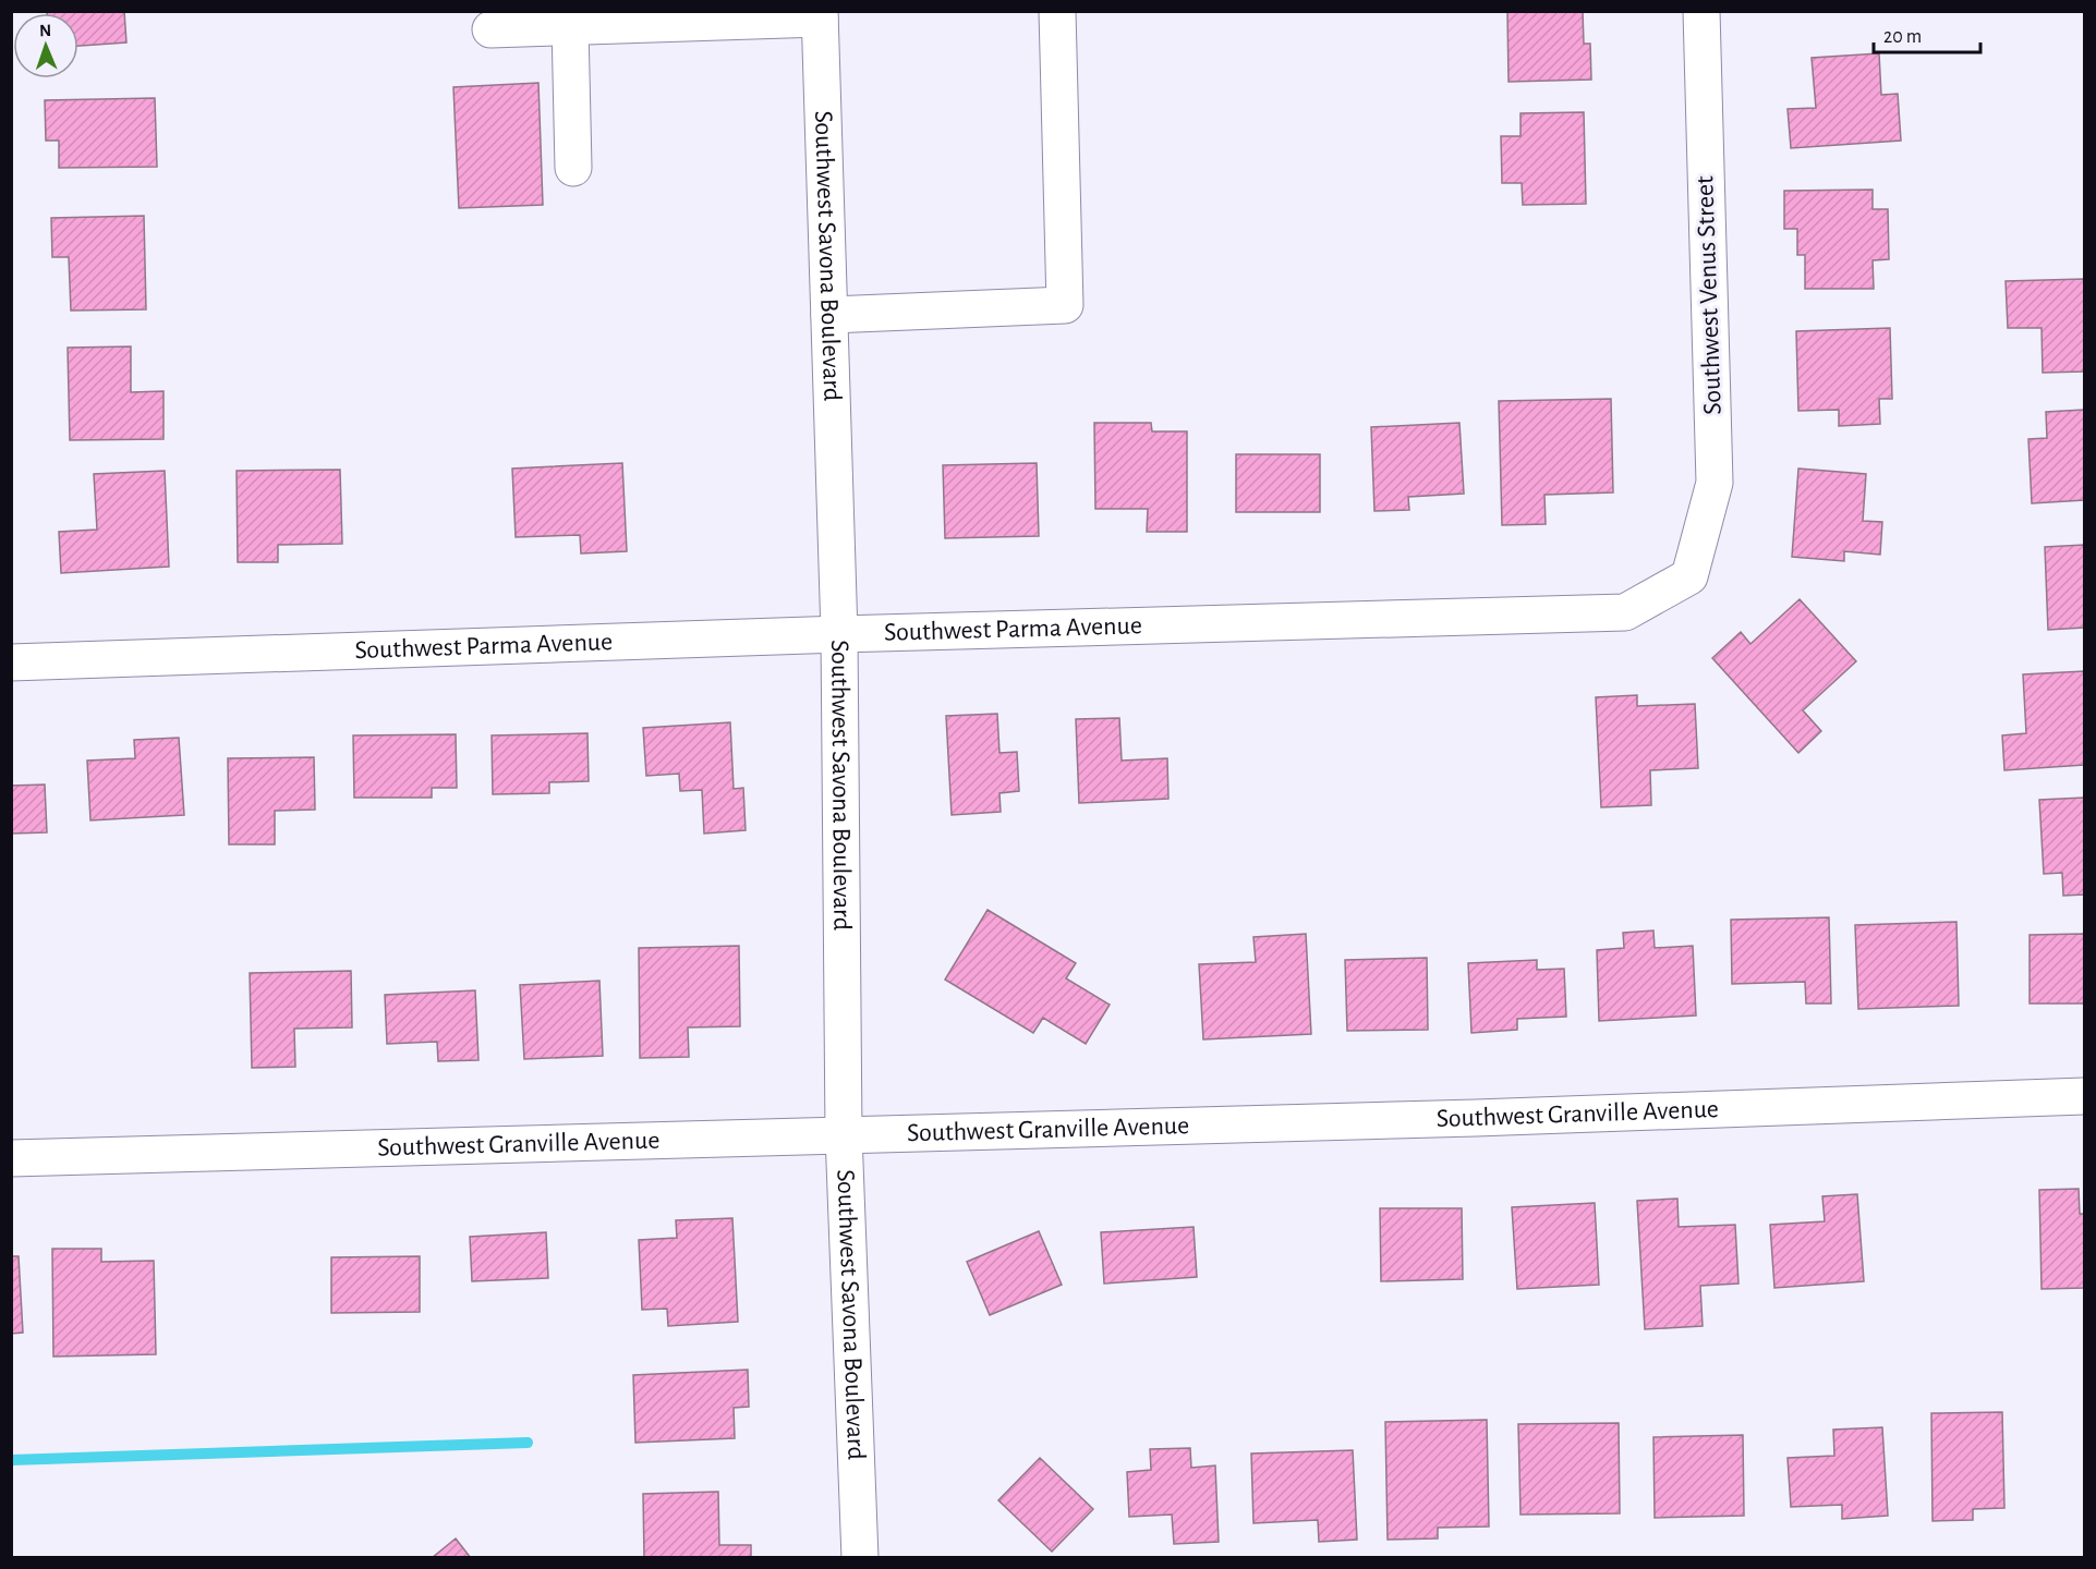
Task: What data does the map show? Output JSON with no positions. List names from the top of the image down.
{
  "streets": {
    "street": [
      "Southwest Savona Boulevard",
      "Southwest Venus Street",
      "Southwest Parma Avenue",
      "Southwest Granville Avenue"
    ]
  },
  "crossings": [
    ["Southwest Savona Boulevard", "Southwest Parma Avenue"],
    ["Southwest Savona Boulevard", "Southwest Granville Avenue"],
    ["Southwest Venus Street", "Southwest Parma Avenue"]
  ],
  "scale_bar": "20 m",
  "north": "top"
}
